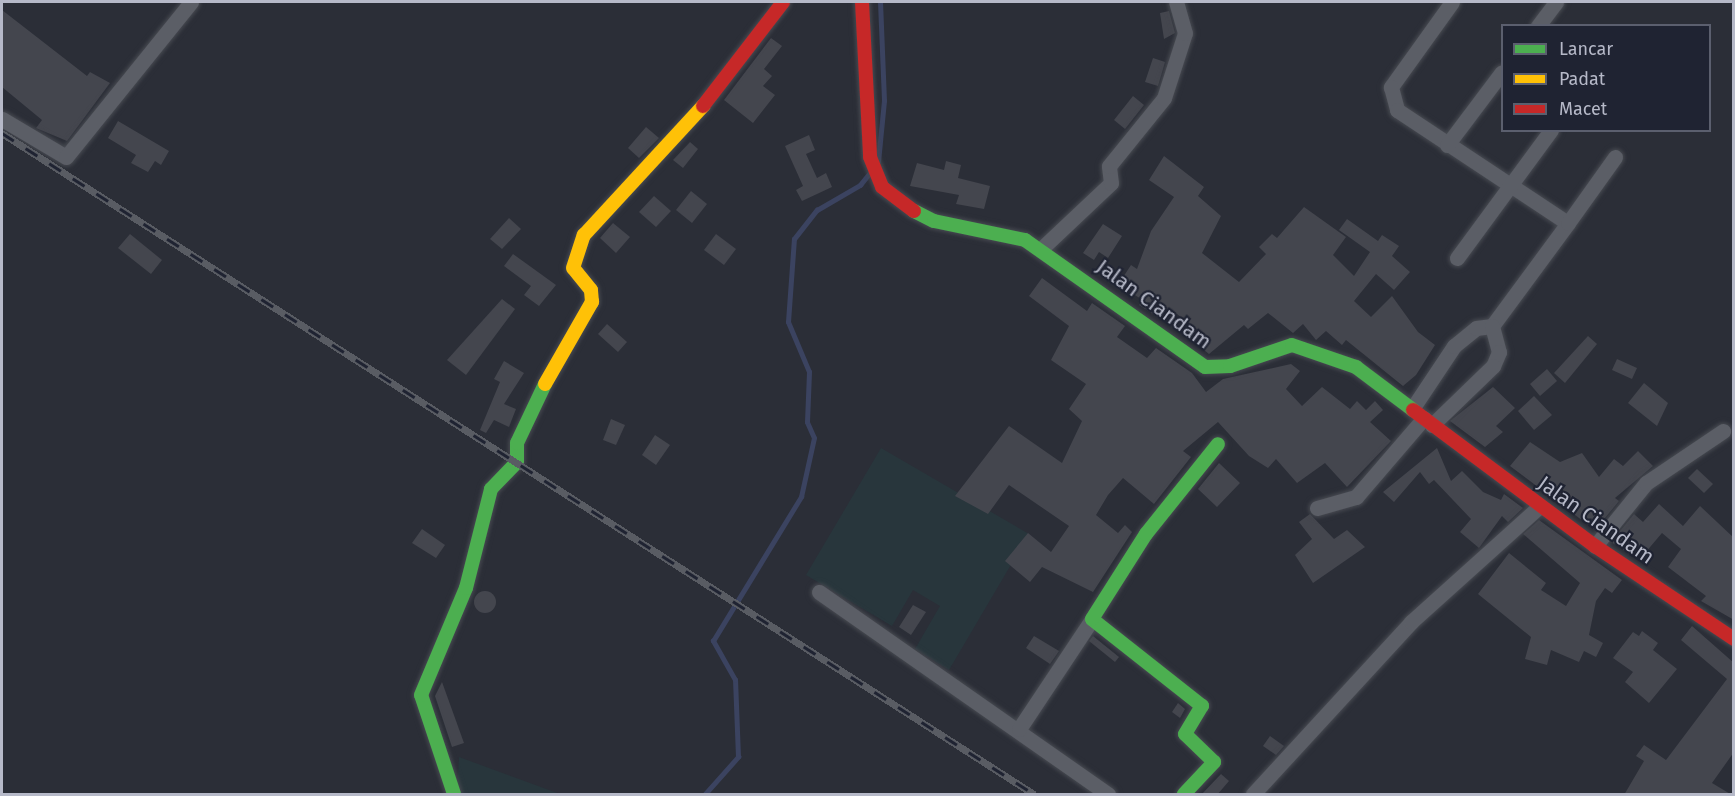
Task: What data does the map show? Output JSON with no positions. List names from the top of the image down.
{
  "streets": {
    "street": ["Jalan Ciandam"]
  },
  "legend": ["Lancar", "Padat", "Macet"]
}
